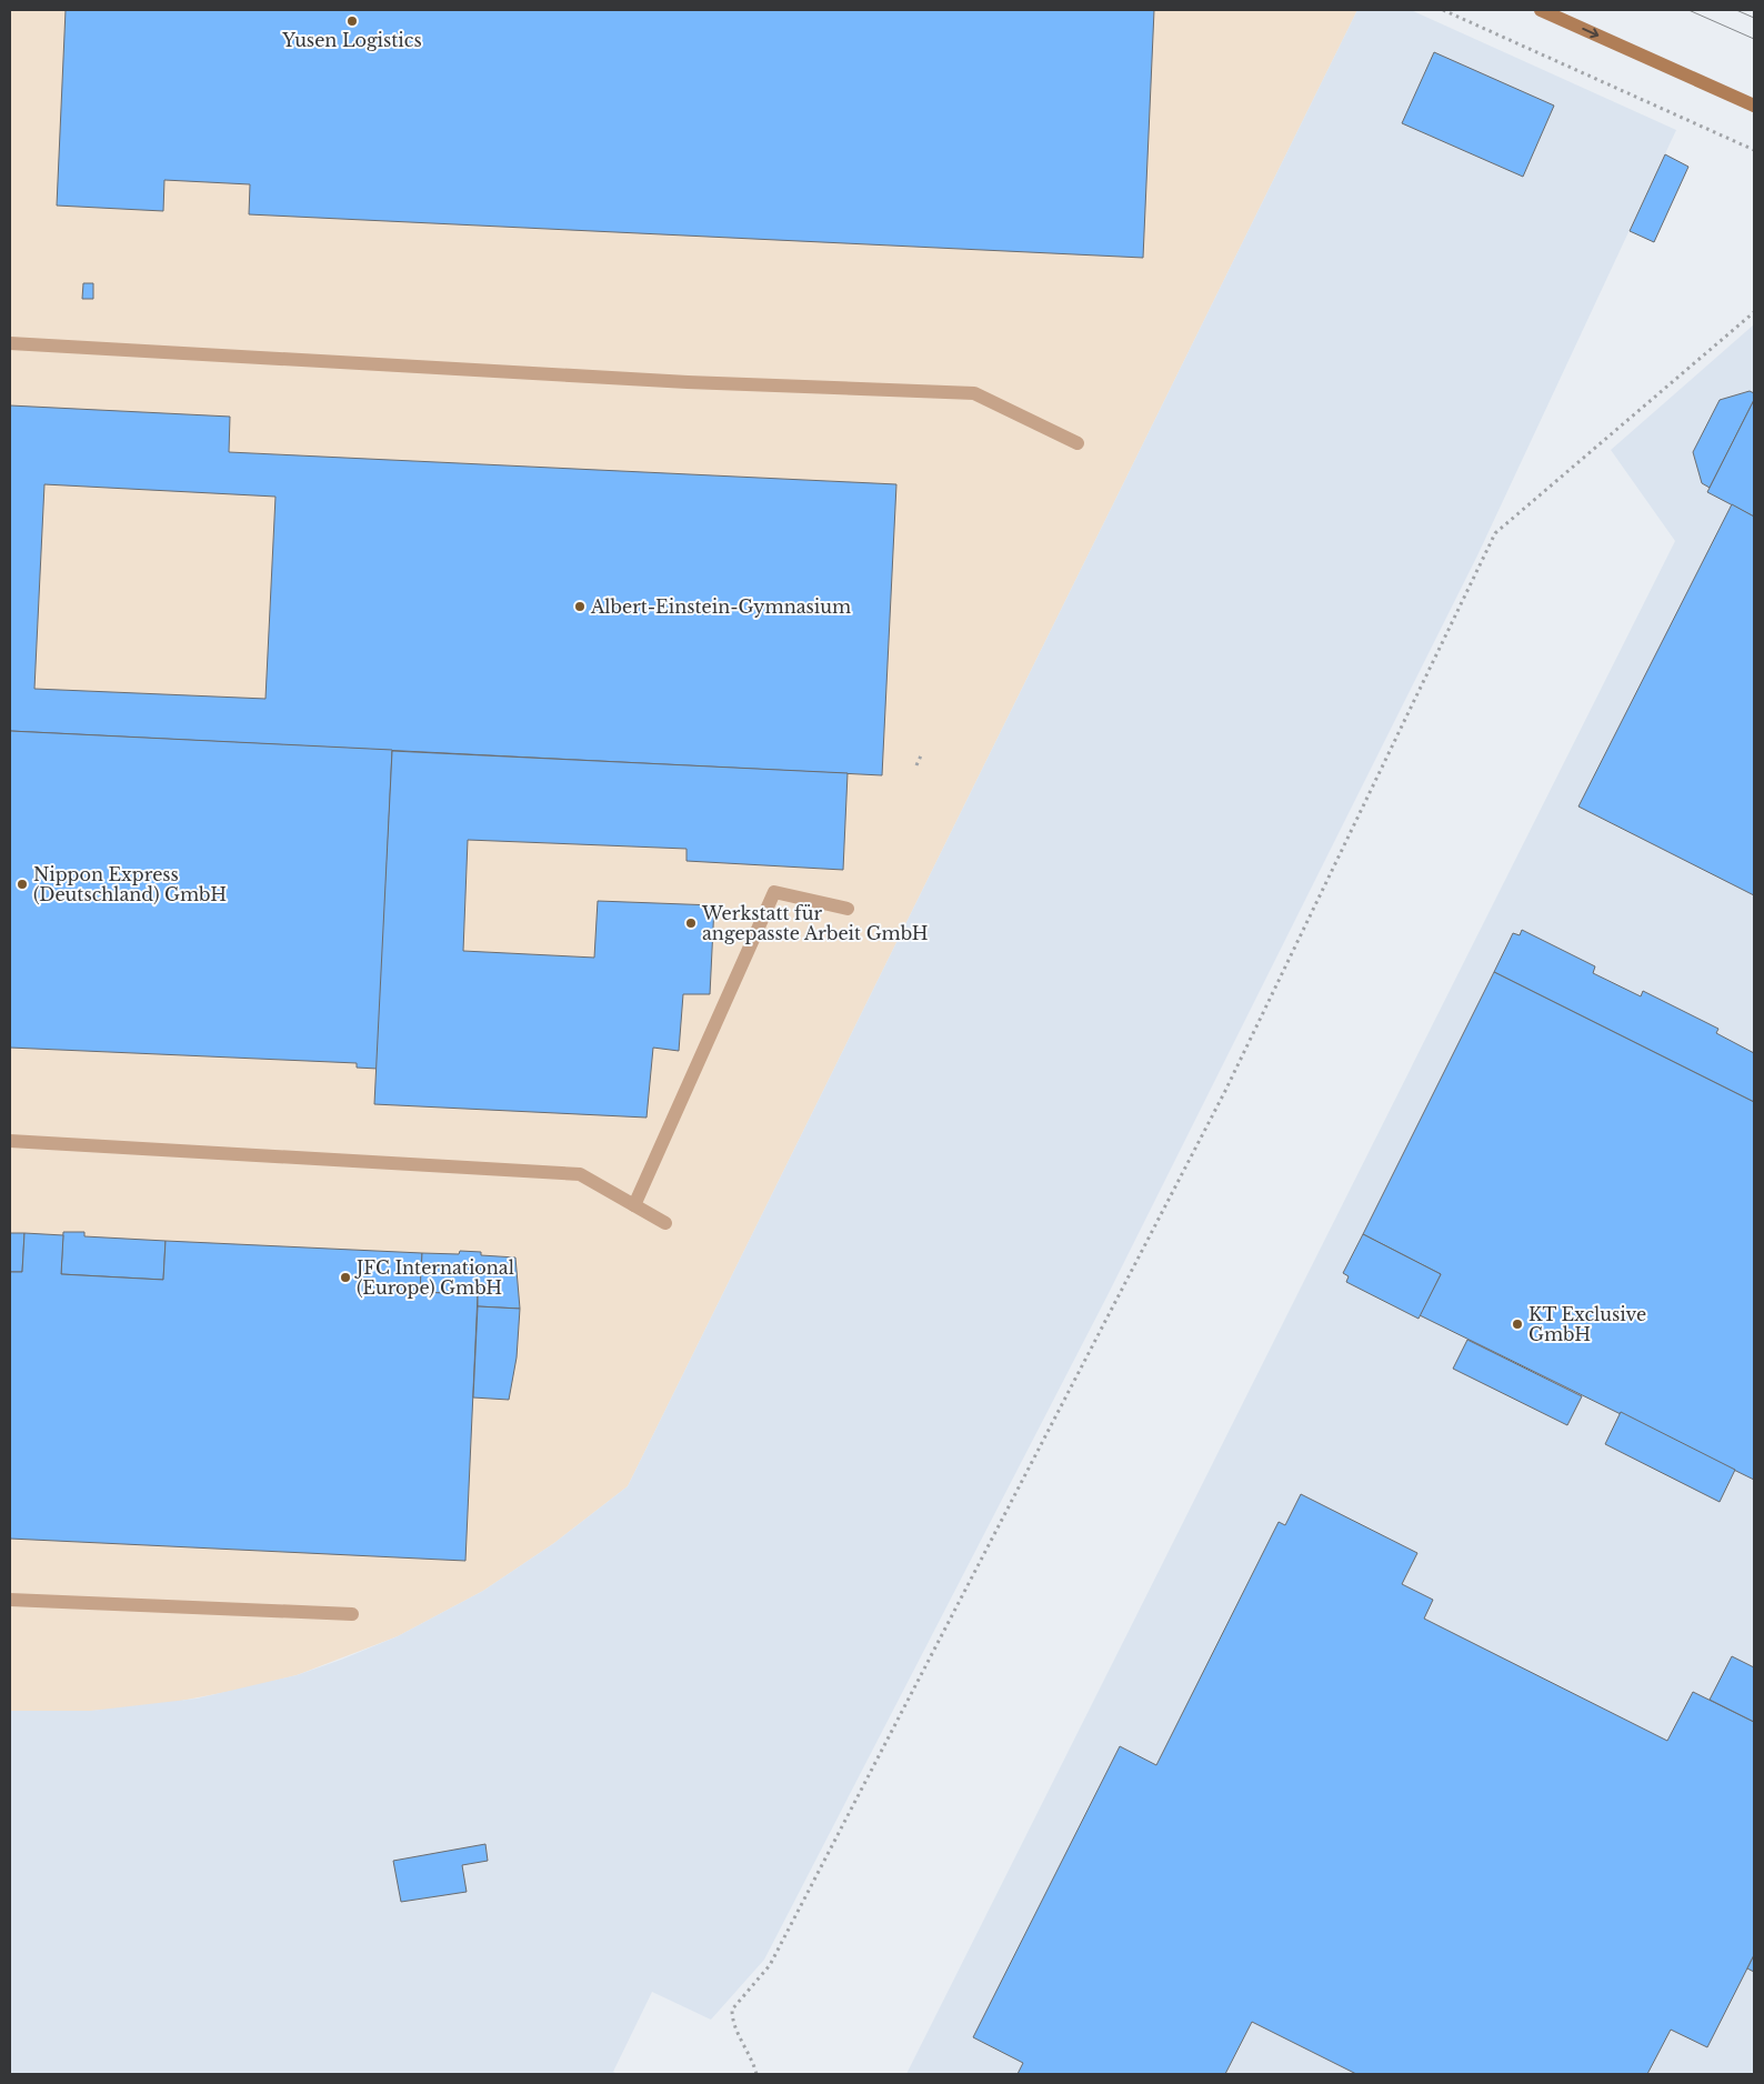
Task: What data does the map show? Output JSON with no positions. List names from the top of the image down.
{
  "places": [
    "Yusen Logistics",
    "Albert-Einstein-Gymnasium",
    "Nippon Express (Deutschland) GmbH",
    "Werkstatt für angepasste Arbeit GmbH",
    "JFC International (Europe) GmbH",
    "KT Exclusive GmbH"
  ]
}
